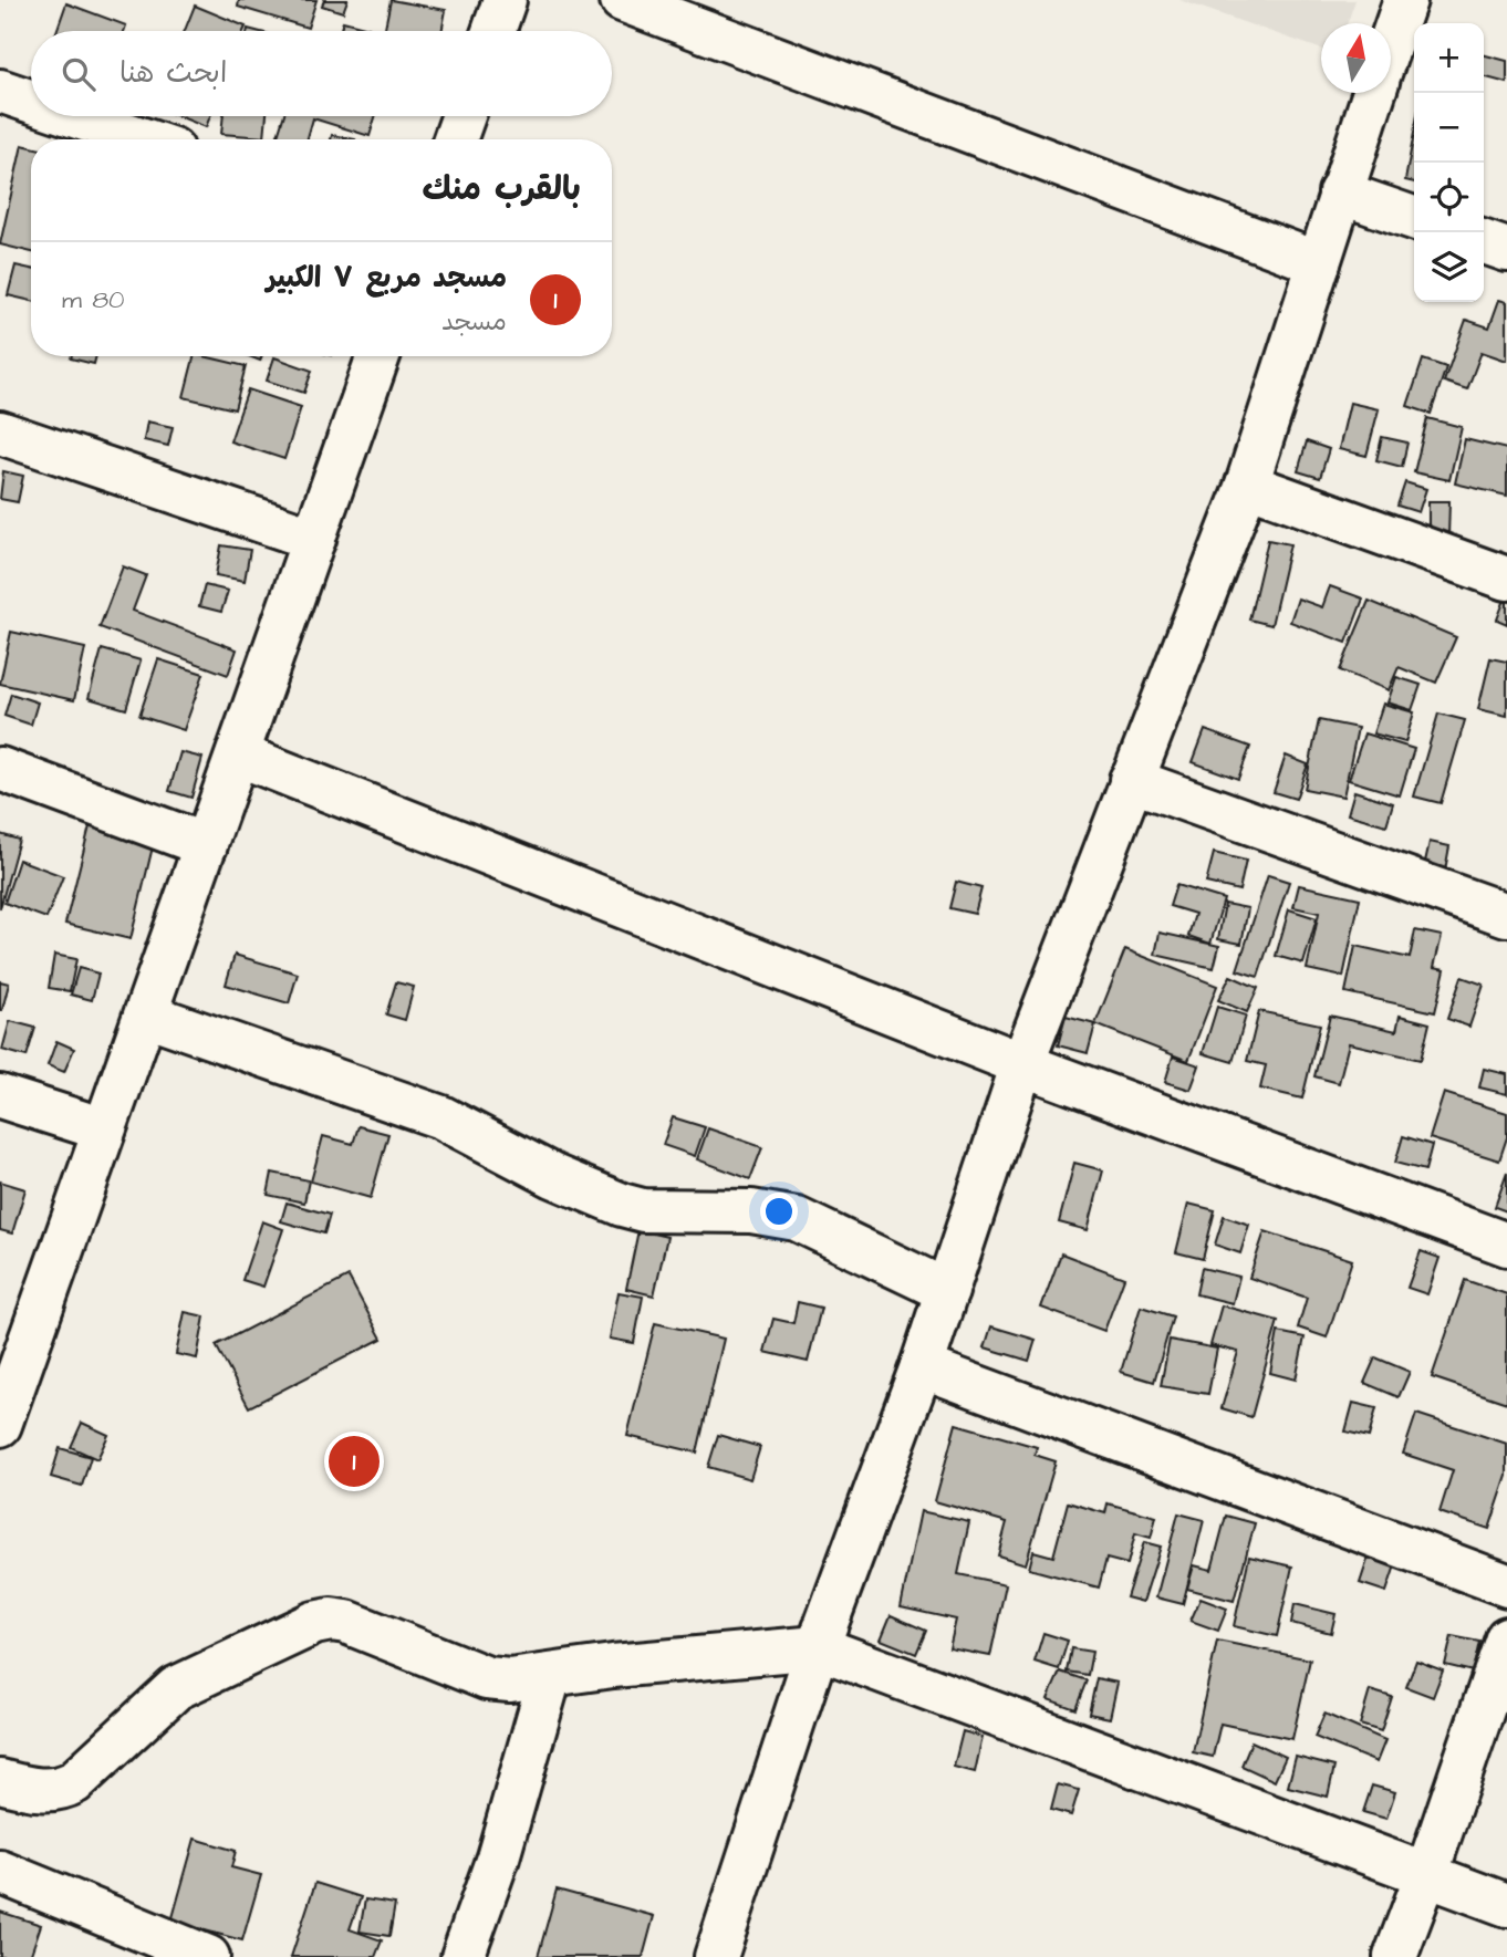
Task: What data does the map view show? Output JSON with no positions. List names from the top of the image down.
{
  "north": "top",
  "page": {
    "map_buttons": ["+", "−"],
    "search": "ابحث هنا",
    "heading": "بالقرب منك",
    "list": [
      {
        "mark": "1",
        "name": "مسجد مربع ٧ الكبير",
        "note": "مسجد",
        "value": "80 m"
      }
    ],
    "pins": "1"
  }
}
